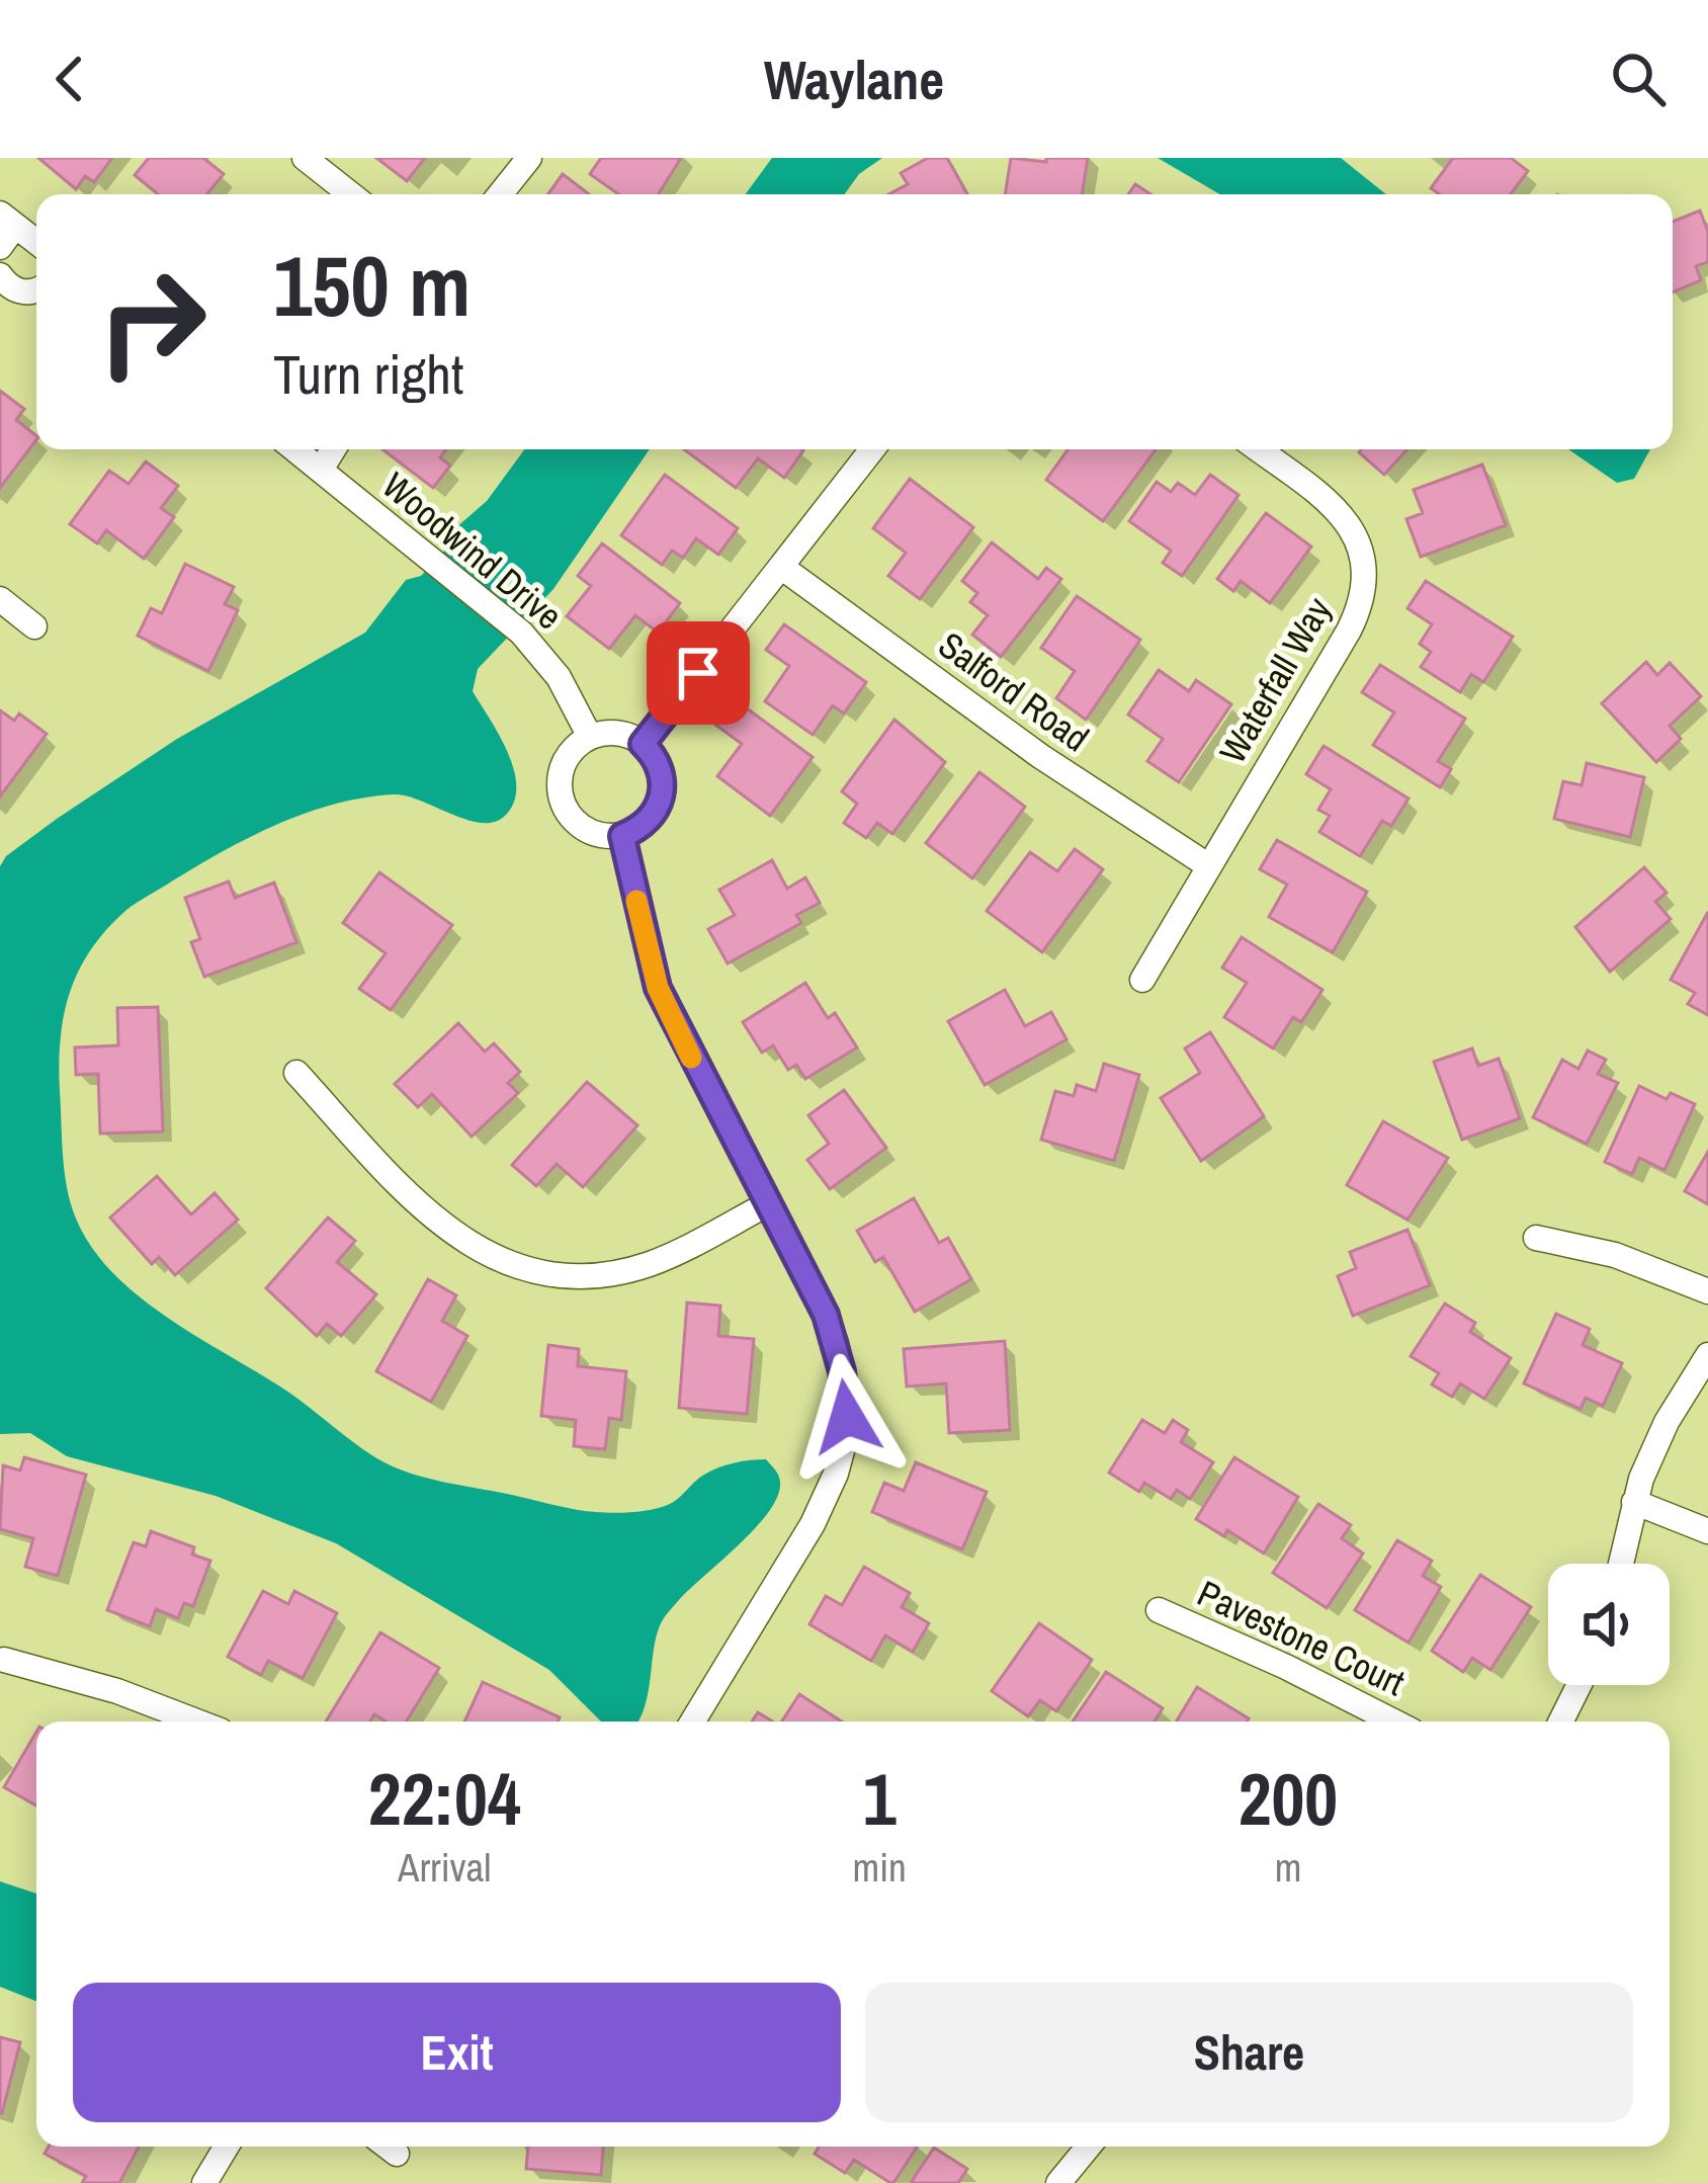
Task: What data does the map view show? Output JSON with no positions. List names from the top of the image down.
{
  "streets": {
    "street": [
      "Woodwind Drive",
      "Waterfall Way",
      "Salford Road",
      "Pavestone Court"
    ]
  },
  "crossings": [
    ["Waterfall Way", "Salford Road"]
  ],
  "page": {
    "header": "Waylane",
    "turn": ["150 m", "Turn right"],
    "eta": [
      "22:04",
      "Arrival",
      "1",
      "min",
      "200",
      "m"
    ],
    "buttons": ["Exit", "Share"]
  }
}
